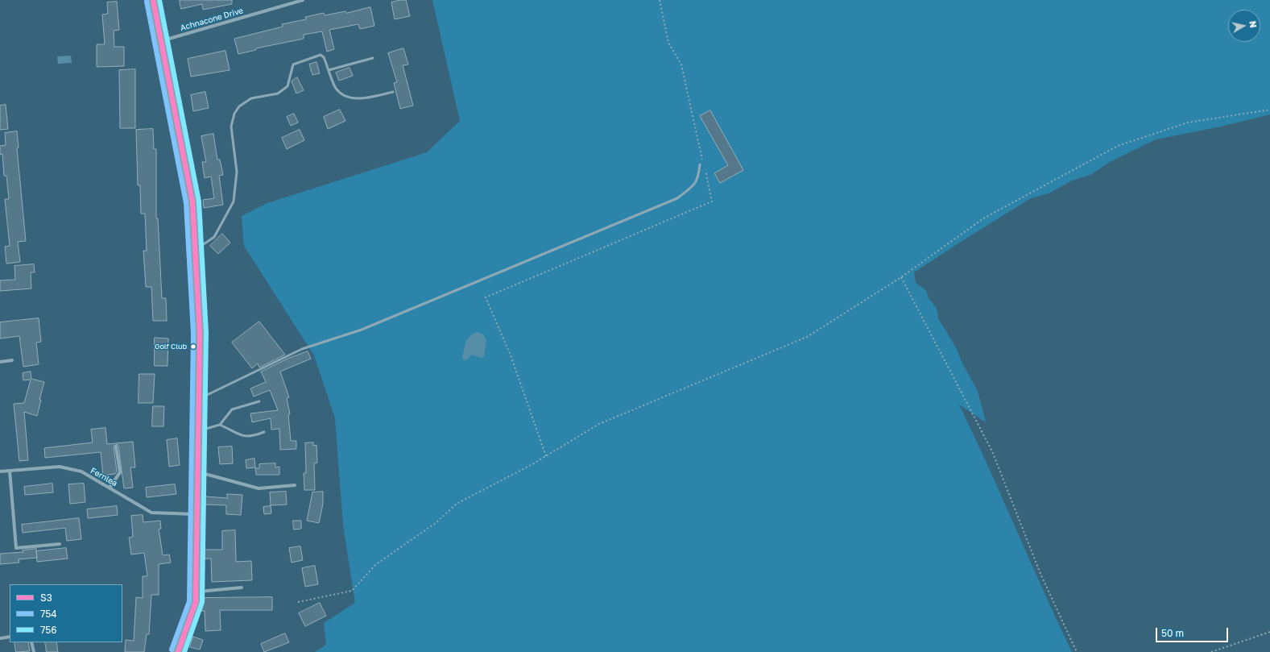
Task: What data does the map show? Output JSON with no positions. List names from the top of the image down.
{
  "streets": {
    "street": ["Achnacone Drive", "Fernlea"]
  },
  "places": ["Golf Club"],
  "lines": ["transit line S3", "transit line 756", "transit line 754"],
  "legend": ["S3", "754", "756"],
  "scale_bar": "50 m",
  "north": "right"
}
